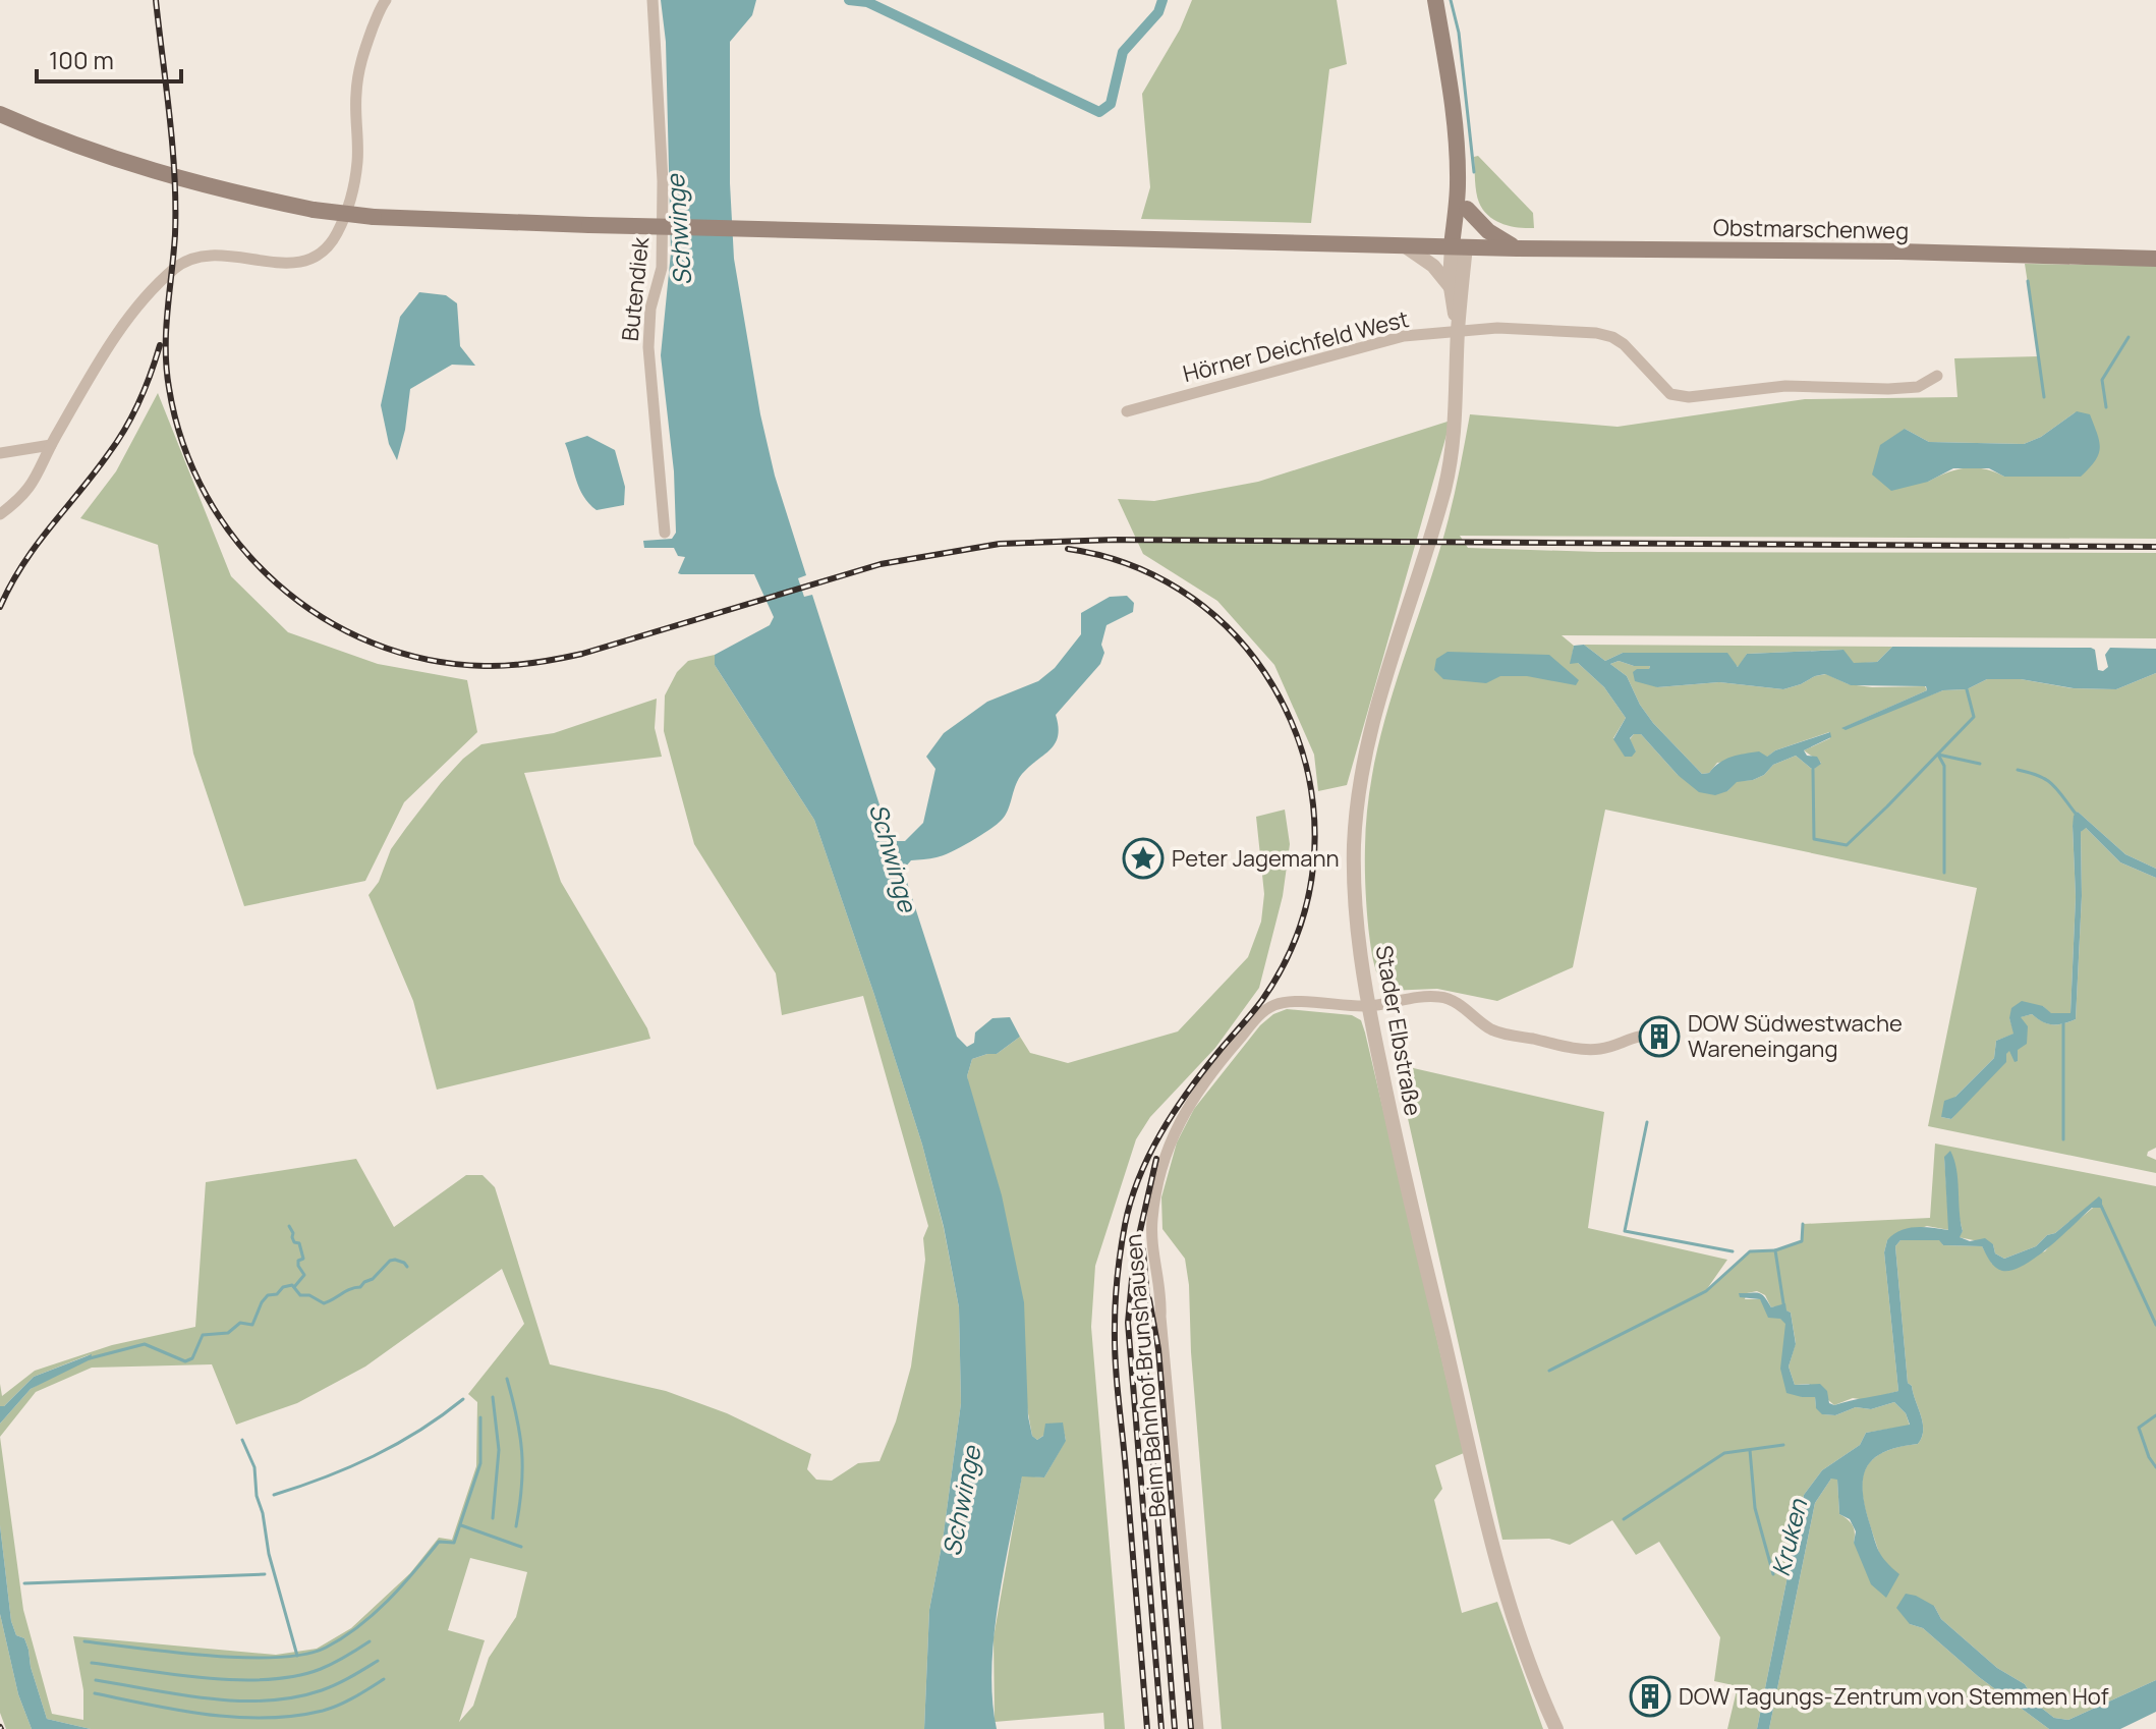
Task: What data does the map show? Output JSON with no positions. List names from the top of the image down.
{
  "streets": {
    "main road": ["Obstmarschenweg"],
    "street": [
      "Butendiek",
      "Hörner Deichfeld West",
      "Stader Elbstraße",
      "Beim Bahnhof Brunshausen"
    ]
  },
  "crossings": [
    ["Obstmarschenweg", "Stader Elbstraße"],
    ["Hörner Deichfeld West", "Stader Elbstraße"],
    ["Stader Elbstraße", "Beim Bahnhof Brunshausen"]
  ],
  "water": ["Schwinge", "Kruken"],
  "places": {
    "place": ["Peter Jagemann"],
    "building": ["DOW Südwestwache Wareneingang", "DOW Tagungs-Zentrum von Stemmen Hof"]
  },
  "scale_bar": "100 m"
}
